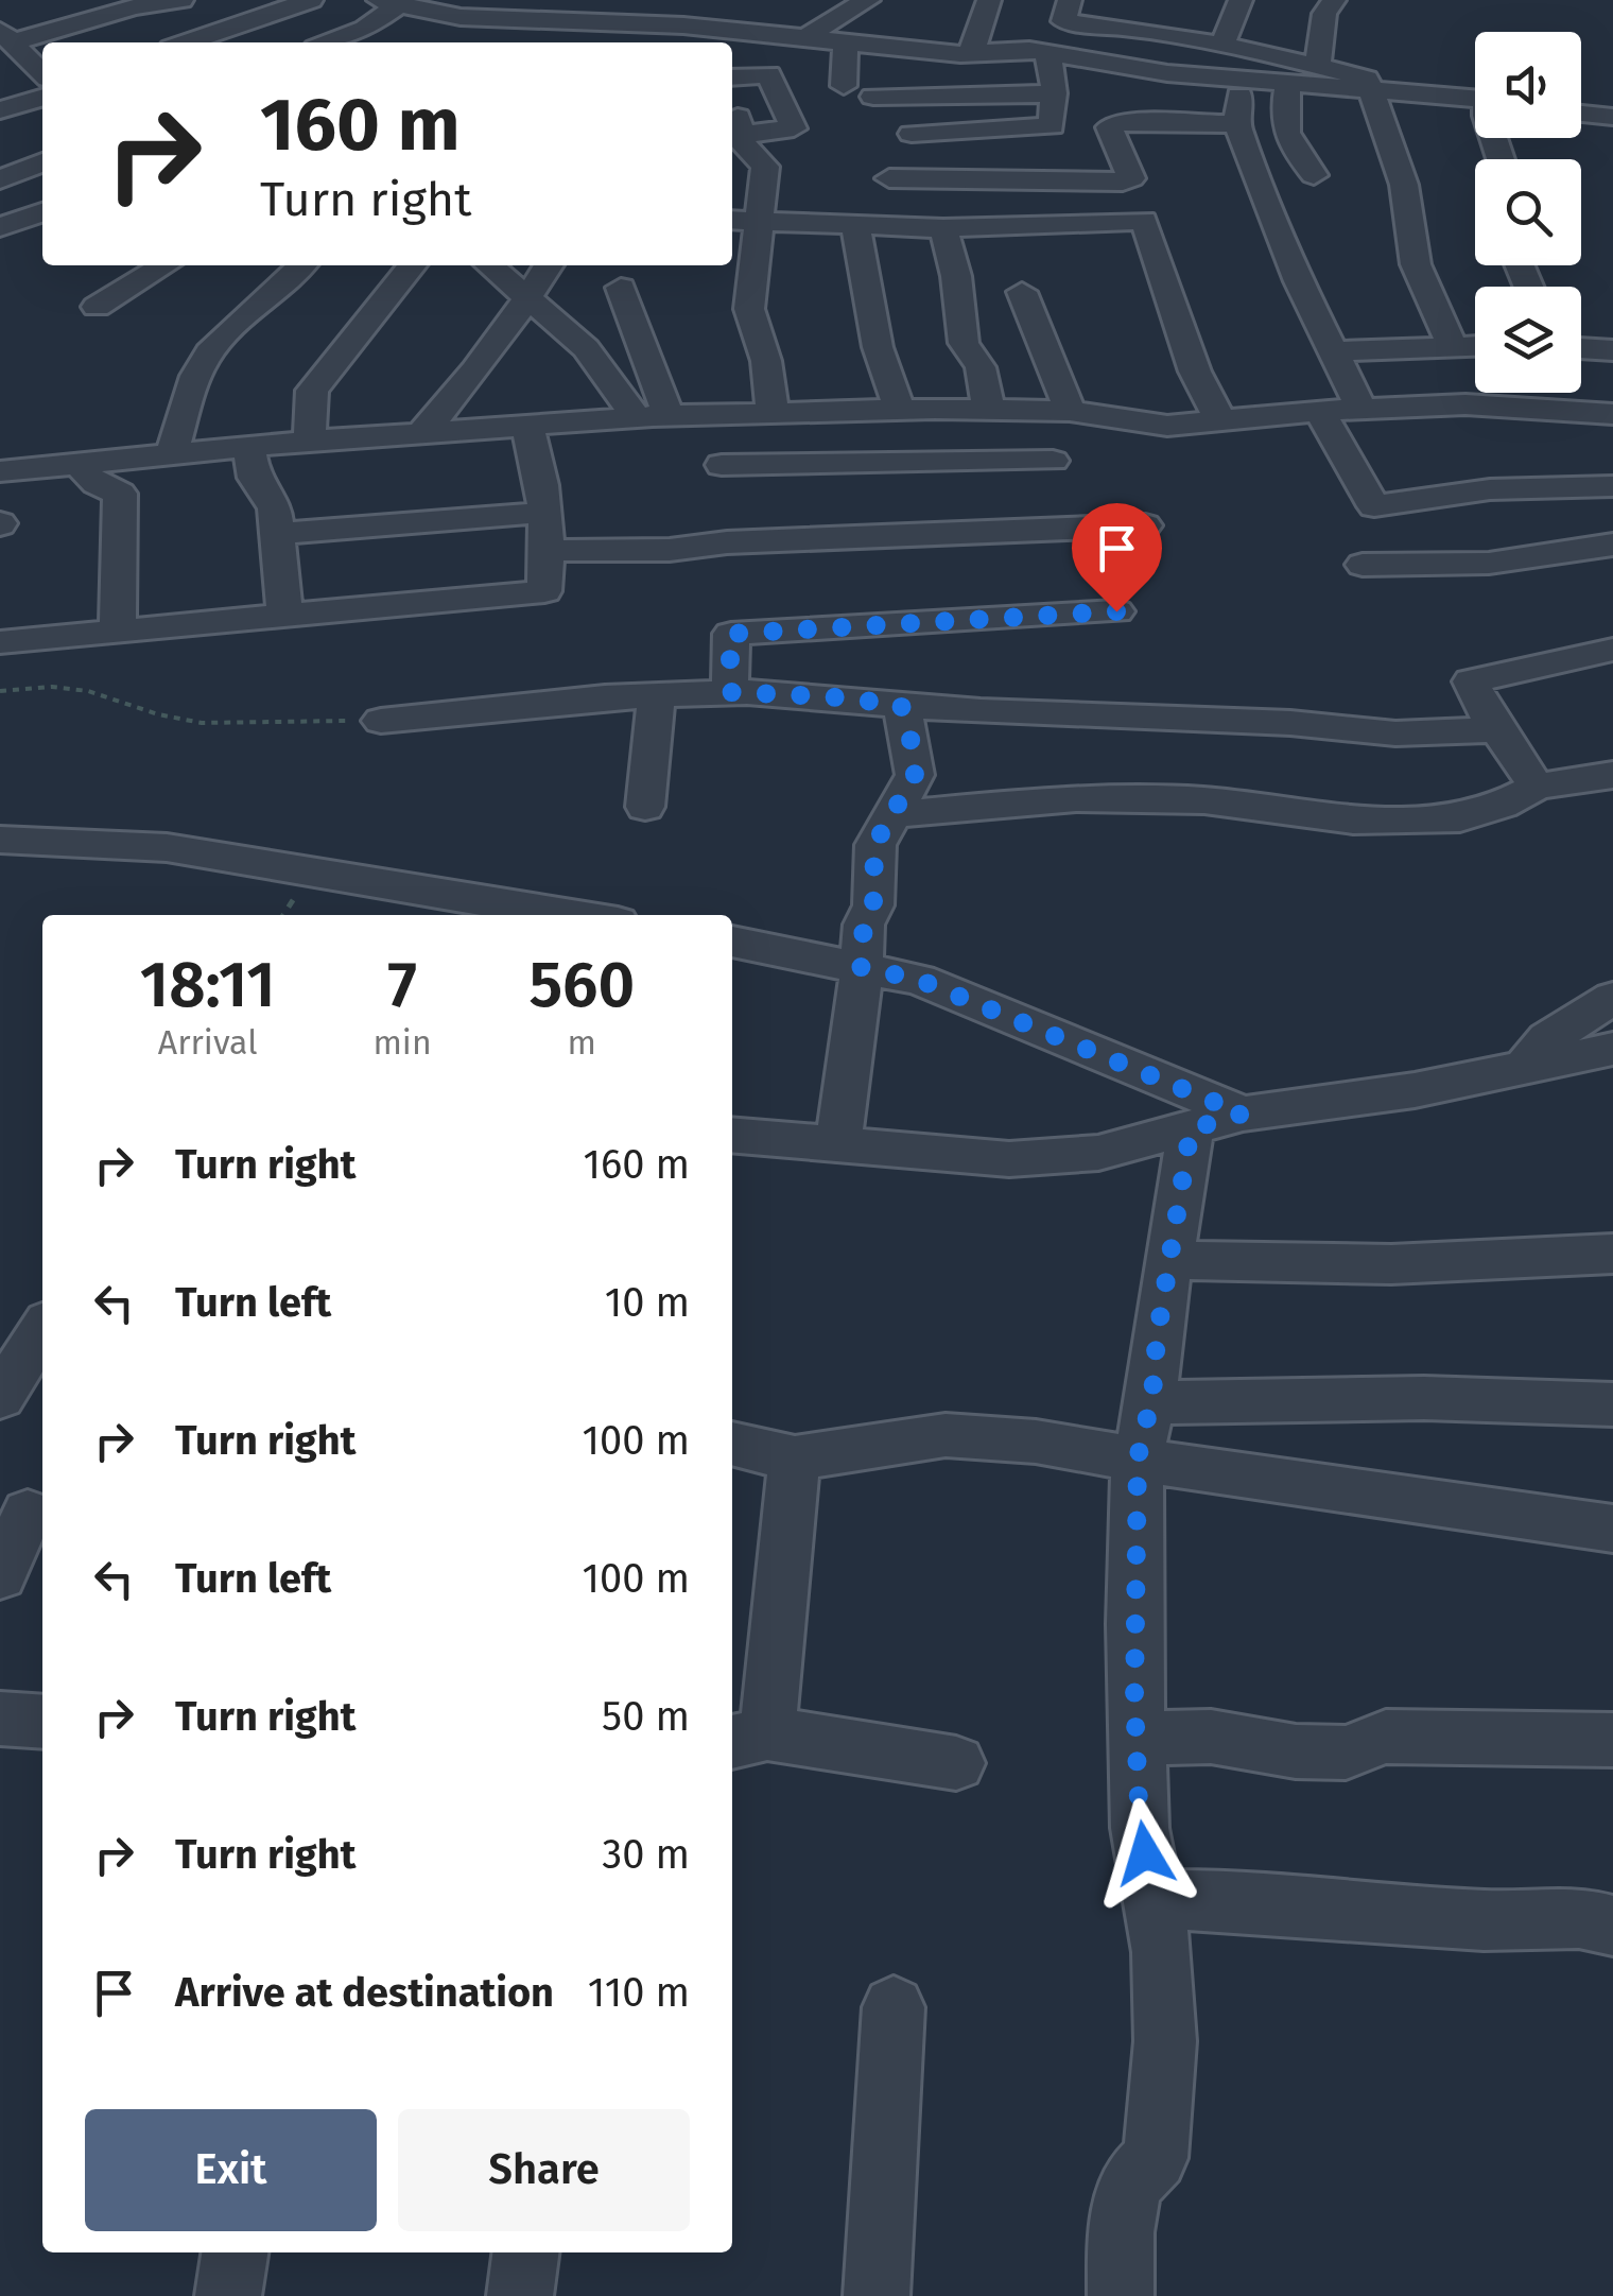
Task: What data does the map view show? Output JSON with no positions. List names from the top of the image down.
{
  "page": {
    "turn": ["160 m", "Turn right"],
    "eta": [
      "18:11",
      "Arrival",
      "7",
      "min",
      "560",
      "m"
    ],
    "list": [
      {
        "name": "Turn right",
        "value": "160 m"
      },
      {
        "name": "Turn left",
        "value": "10 m"
      },
      {
        "name": "Turn right",
        "value": "100 m"
      },
      {
        "name": "Turn left",
        "value": "100 m"
      },
      {
        "name": "Turn right",
        "value": "50 m"
      },
      {
        "name": "Turn right",
        "value": "30 m"
      },
      {
        "name": "Arrive at destination",
        "value": "110 m"
      }
    ],
    "buttons": ["Exit", "Share"]
  }
}
